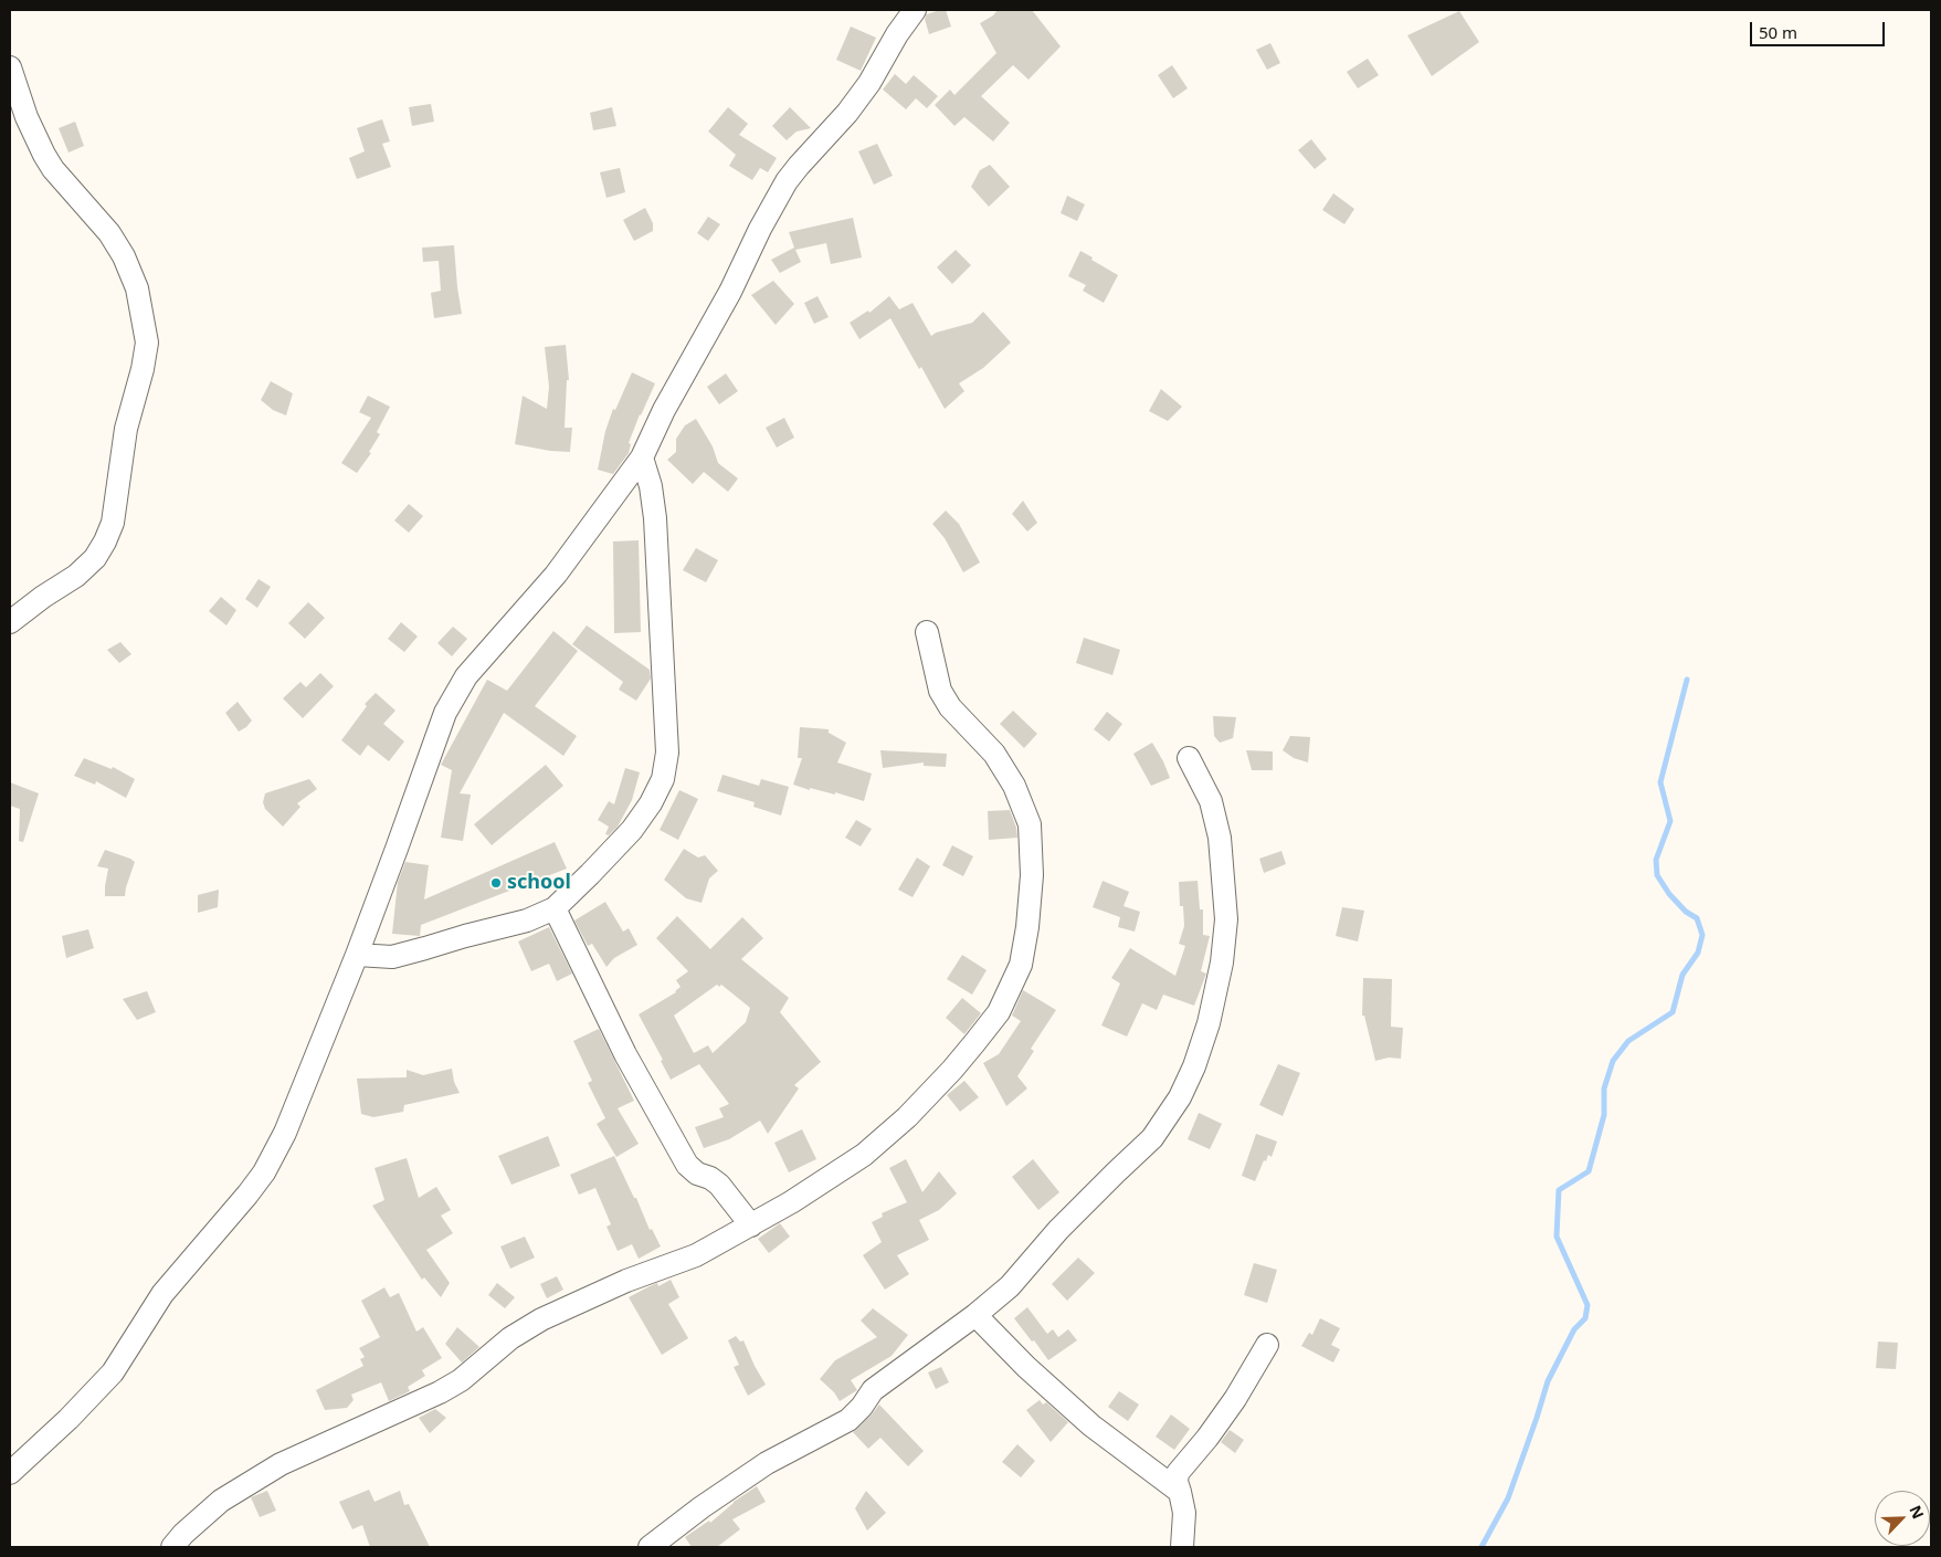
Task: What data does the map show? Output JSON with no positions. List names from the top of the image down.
{
  "places": ["school"],
  "scale_bar": "50 m",
  "north": "top right"
}
